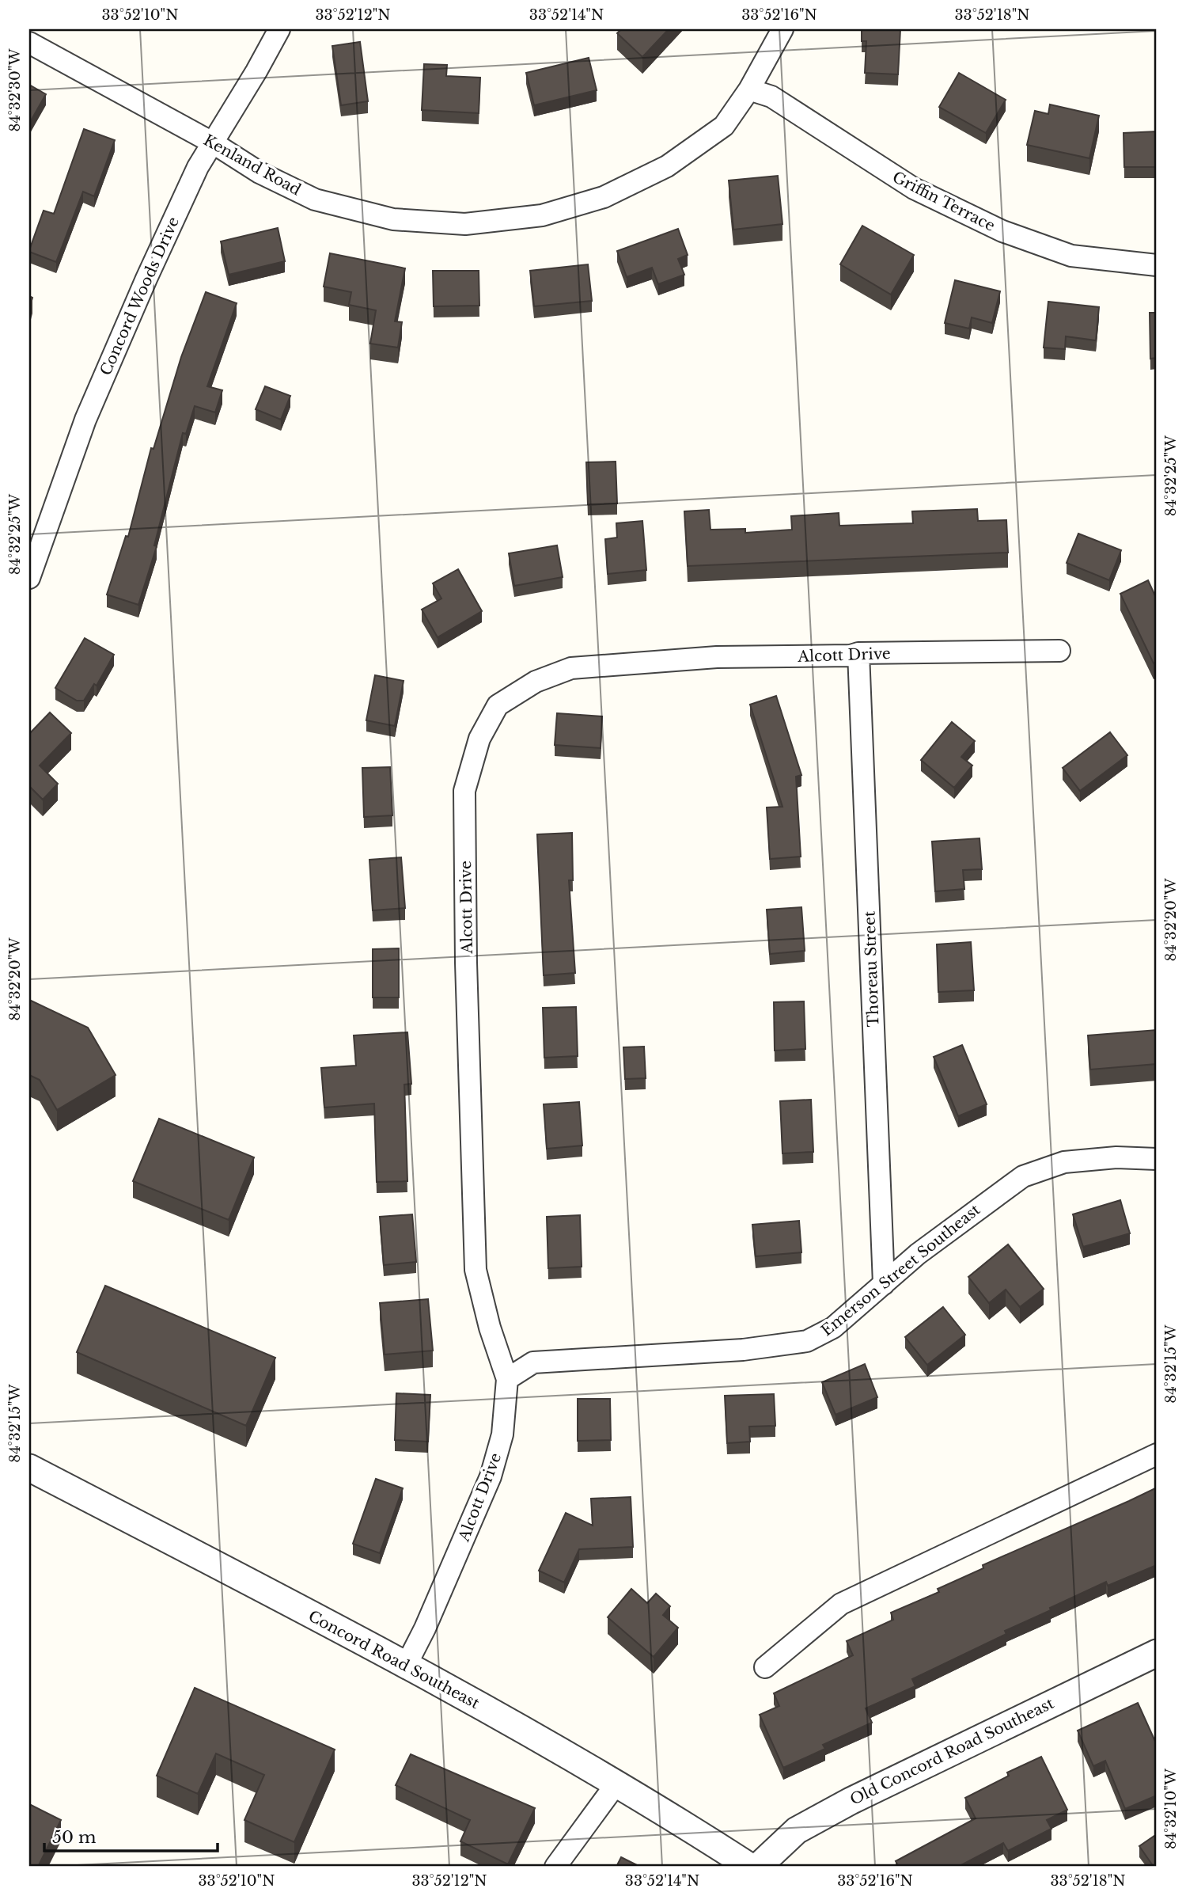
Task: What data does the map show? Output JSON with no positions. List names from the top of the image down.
{
  "streets": {
    "street": [
      "Kenland Road",
      "Griffin Terrace",
      "Concord Woods Drive",
      "Alcott Drive",
      "Thoreau Street",
      "Emerson Street Southeast",
      "Concord Road Southeast",
      "Old Concord Road Southeast"
    ]
  },
  "crossings": [
    ["Kenland Road", "Griffin Terrace"],
    ["Kenland Road", "Concord Woods Drive"],
    ["Alcott Drive", "Thoreau Street"],
    ["Alcott Drive", "Emerson Street Southeast"],
    ["Alcott Drive", "Concord Road Southeast"],
    ["Thoreau Street", "Emerson Street Southeast"]
  ],
  "scale_bar": "50 m",
  "coordinates": [
    "33°52'10\"N",
    "33°52'12\"N",
    "33°52'14\"N",
    "33°52'16\"N",
    "33°52'18\"N",
    "84°32'30\"W",
    "84°32'25\"W",
    "84°32'20\"W",
    "84°32'15\"W",
    "84°32'10\"W"
  ]
}
